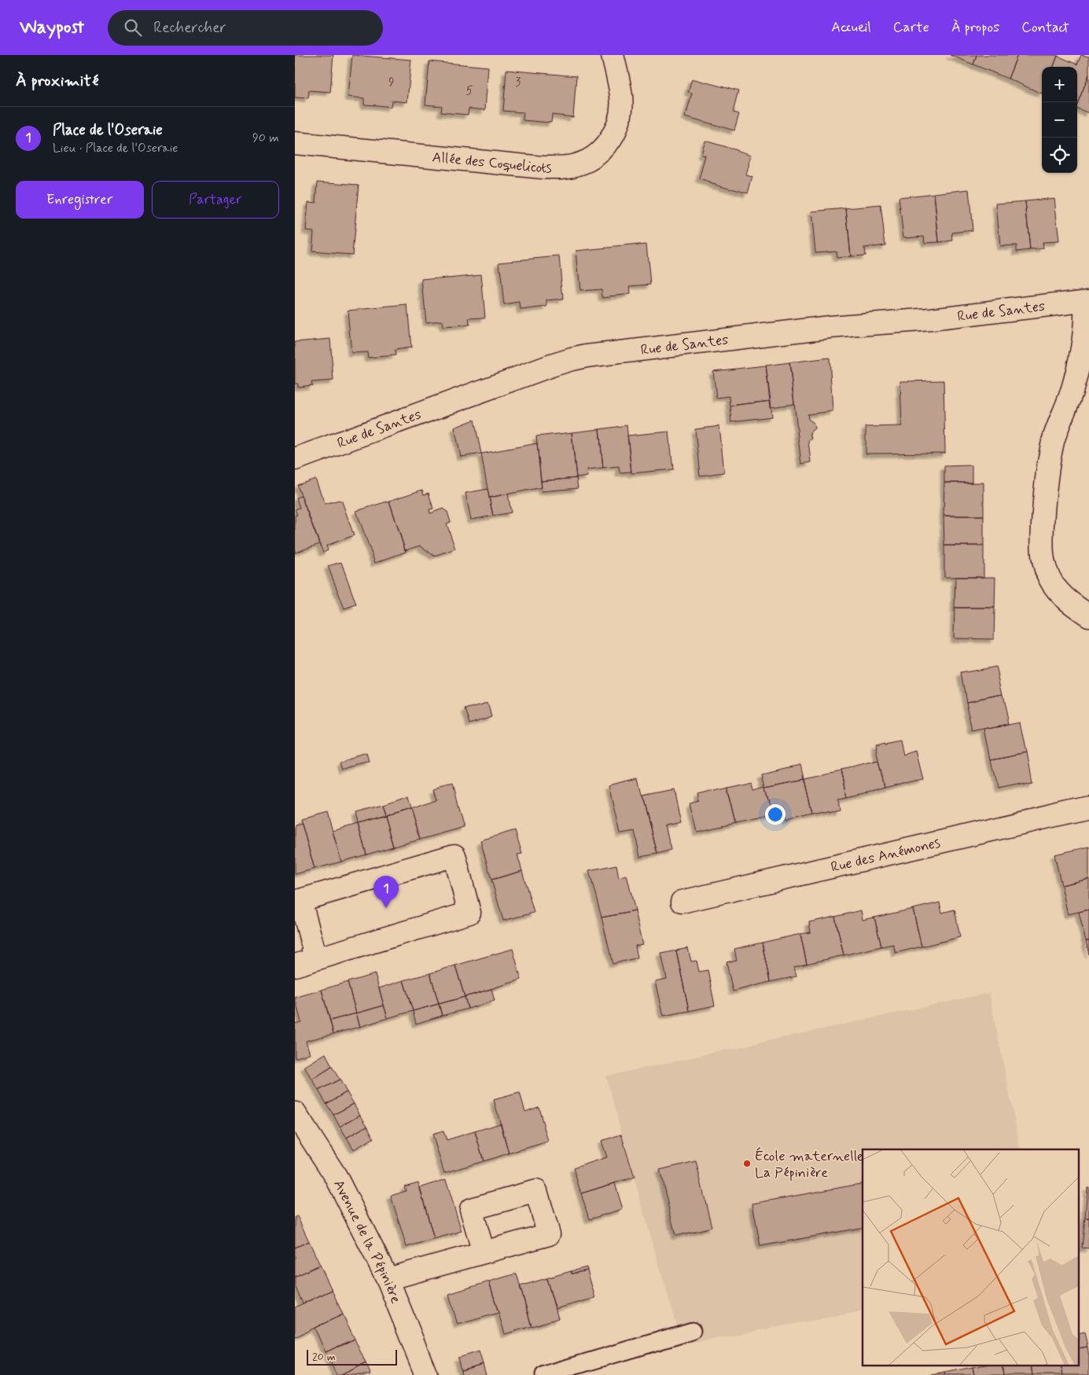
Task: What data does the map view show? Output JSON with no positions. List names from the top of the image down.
{
  "streets": {
    "street": [
      "Allée des Coquelicots",
      "Rue de Santes",
      "Rue des Anémones",
      "Avenue de la Pépinière"
    ]
  },
  "places": ["École maternelle La Pépinière"],
  "house_numbers": ["9", "3", "5"],
  "scale_bar": "20 m",
  "page": {
    "header": "Waypost",
    "search": "Rechercher",
    "nav": [
      "Accueil",
      "Carte",
      "À propos",
      "Contact"
    ],
    "heading": "À proximité",
    "map_buttons": ["+", "−"],
    "list": [
      {
        "mark": "1",
        "name": "Place de l'Oseraie",
        "note": "Lieu · Place de l'Oseraie",
        "value": "90 m"
      }
    ],
    "buttons": ["Enregistrer", "Partager"],
    "pins": "1",
    "scale": "20 m"
  }
}
